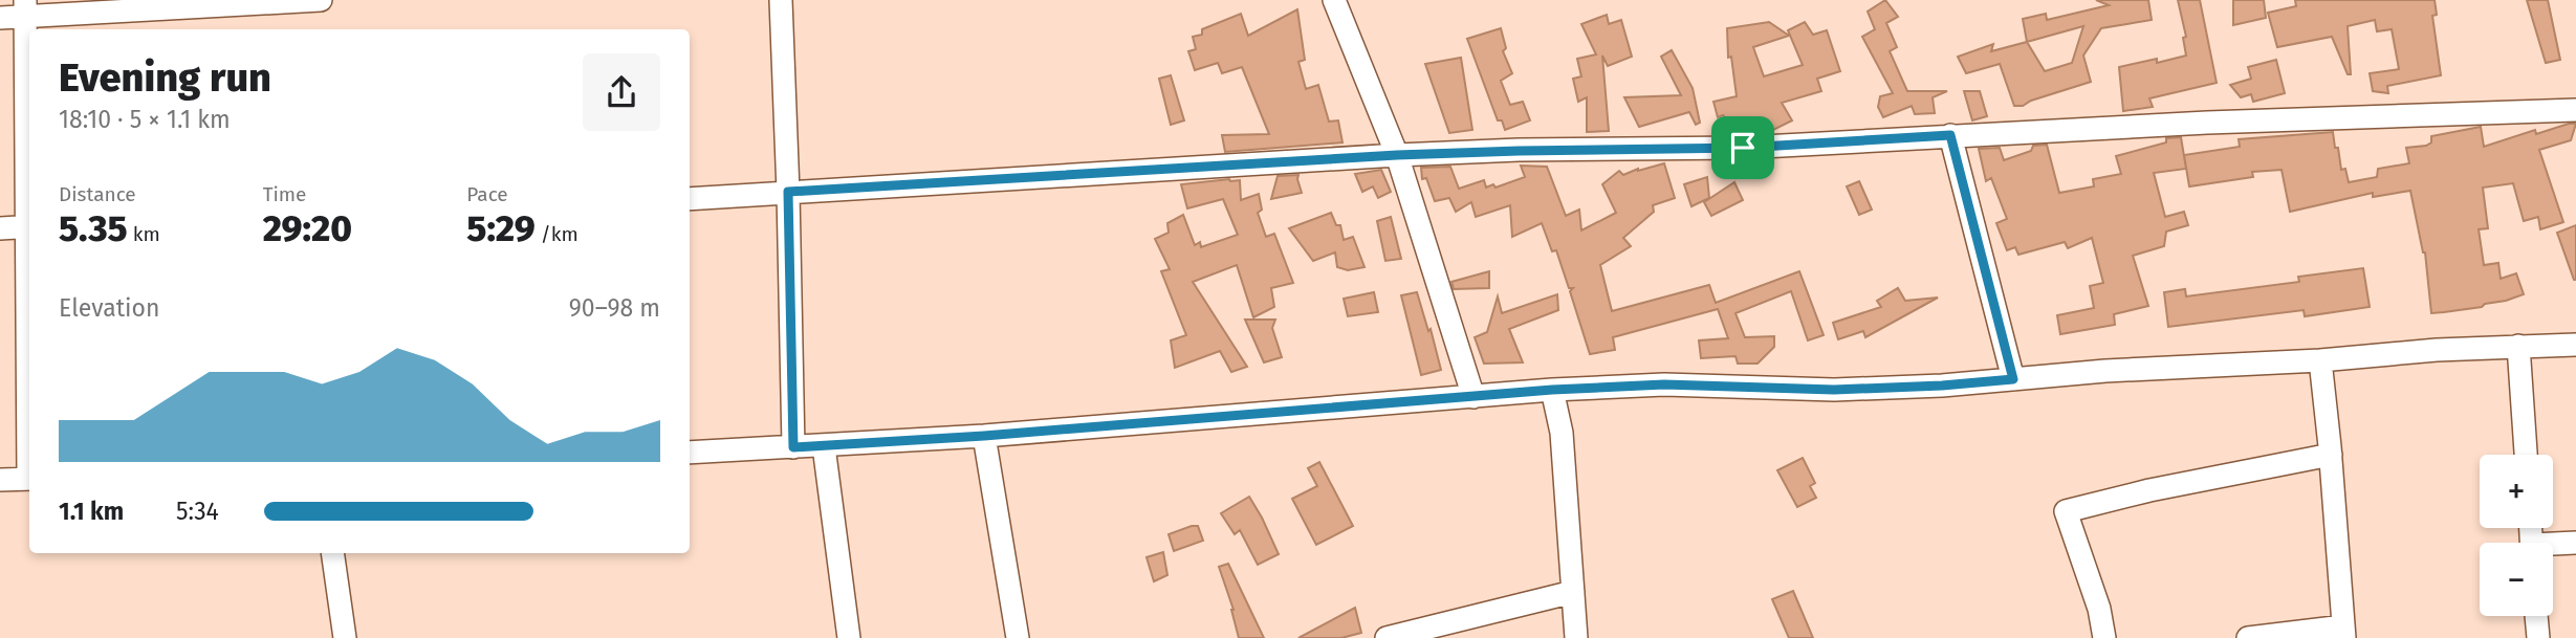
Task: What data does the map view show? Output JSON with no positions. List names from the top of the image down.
{
  "page": {
    "heading": ["Evening run", "18:10 · 5 × 1.1 km"],
    "stats": [
      ["Distance", "5.35 km"],
      ["Time", "29:20"],
      ["Pace", "5:29 /km"]
    ],
    "chart": ["Elevation", "90–98 m"],
    "map_buttons": ["+", "−"],
    "list": [
      {
        "name": "1.1 km",
        "note": "5:34"
      }
    ]
  }
}
